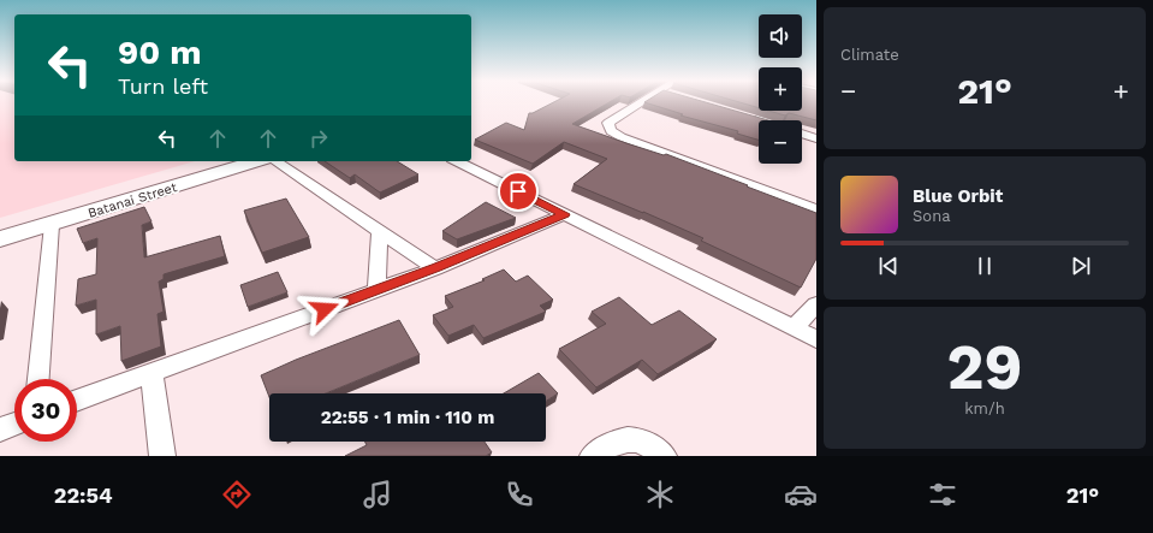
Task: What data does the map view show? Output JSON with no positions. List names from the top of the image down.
{
  "streets": {
    "street": ["Batanai Street"]
  },
  "page": {
    "tile": [
      "Climate",
      ["29", "km/h"]
    ],
    "map_buttons": ["+", "−"],
    "turn": ["90 m", "Turn left"],
    "heat": ["−", "21°", "+"],
    "song": ["Blue Orbit", "Sona"],
    "limit": "30",
    "trip": "22:55 · 1 min · 110 m",
    "tabs": ["22:54", "21°"]
  }
}
